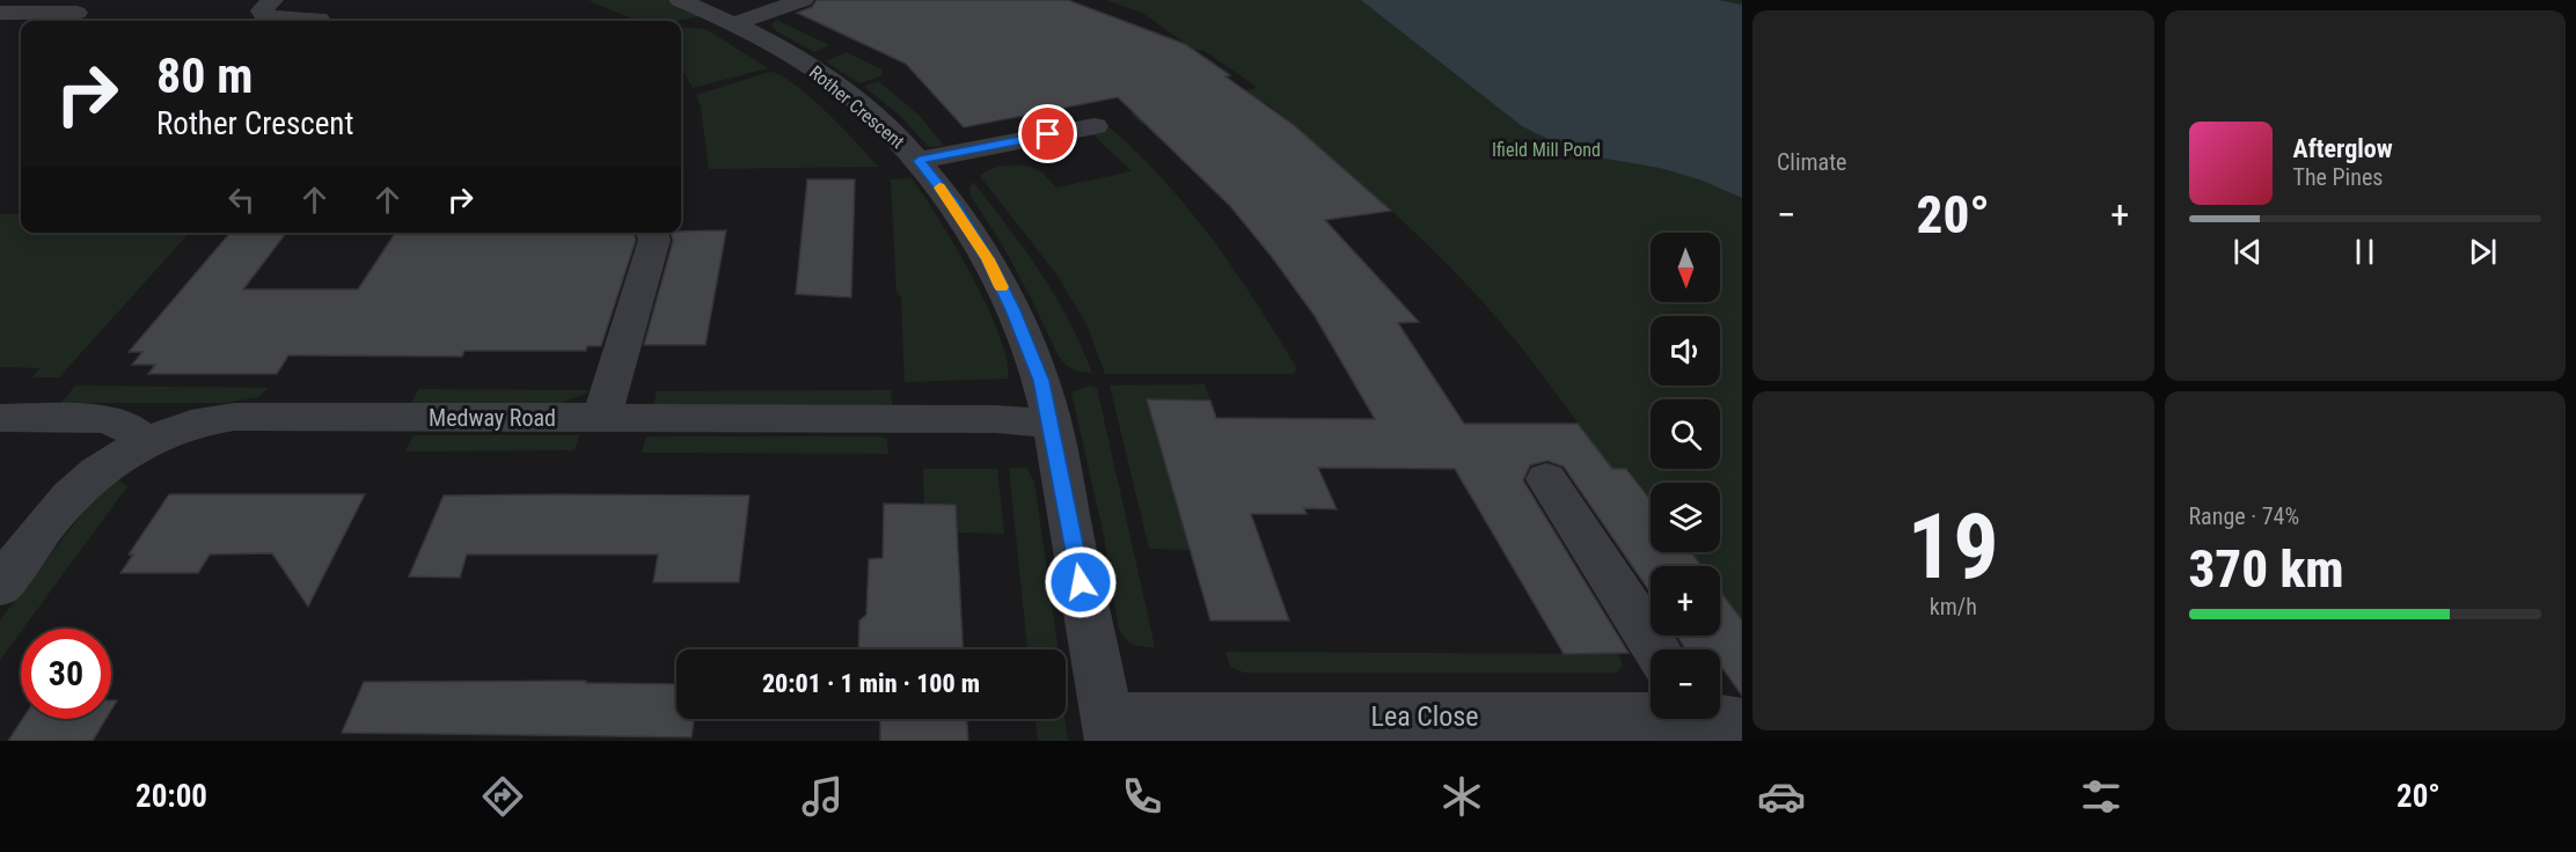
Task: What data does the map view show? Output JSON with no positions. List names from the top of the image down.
{
  "streets": {
    "street": ["Rother Crescent", "Medway Road", "Lea Close"]
  },
  "crossings": [
    ["Rother Crescent", "Medway Road"],
    ["Rother Crescent", "Lea Close"]
  ],
  "parks": ["Ifield Mill Pond"],
  "north": "bottom",
  "page": {
    "tile": [
      "Climate",
      ["19", "km/h"],
      ["Range · 74%", "370 km"]
    ],
    "turn": ["80 m", "Rother Crescent"],
    "song": ["Afterglow", "The Pines"],
    "heat": ["−", "20°", "+"],
    "map_buttons": ["+", "−"],
    "limit": "30",
    "trip": "20:01 · 1 min · 100 m",
    "tabs": ["20:00", "20°"]
  }
}
